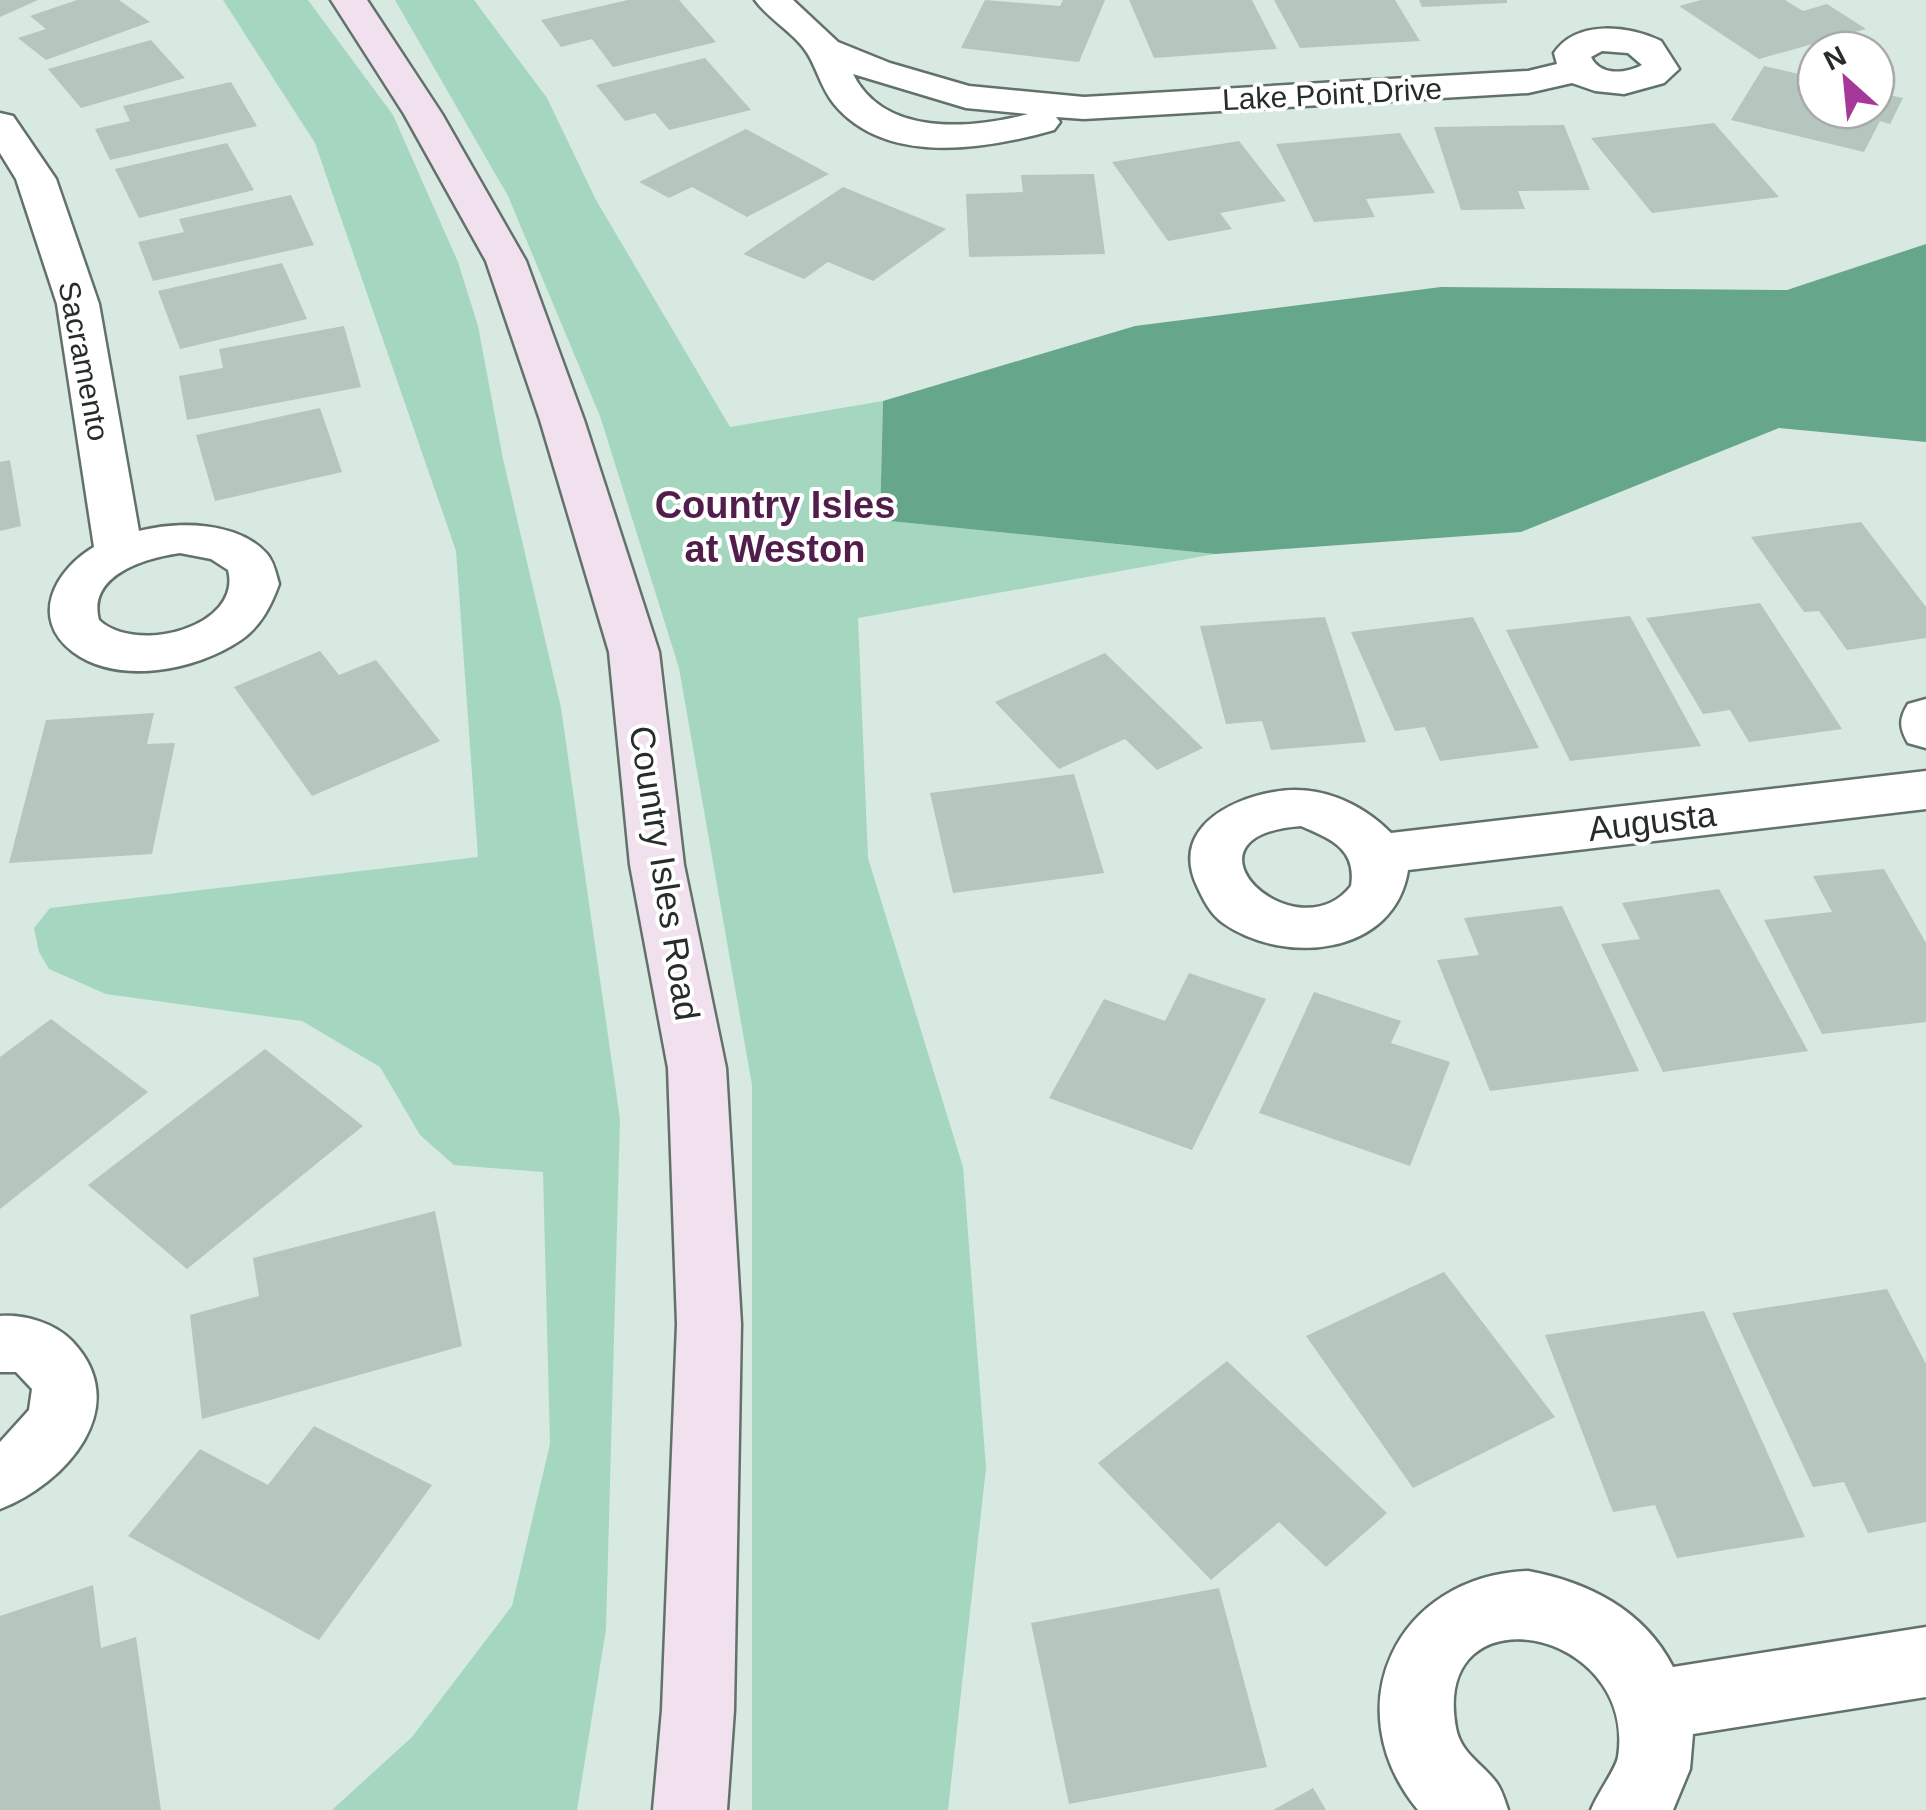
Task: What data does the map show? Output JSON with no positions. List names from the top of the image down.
{
  "streets": {
    "street": [
      "Lake Point Drive",
      "Sacramento",
      "Augusta",
      "Country Isles Road"
    ]
  },
  "districts": ["Country Isles at Weston"],
  "north": "top left"
}
